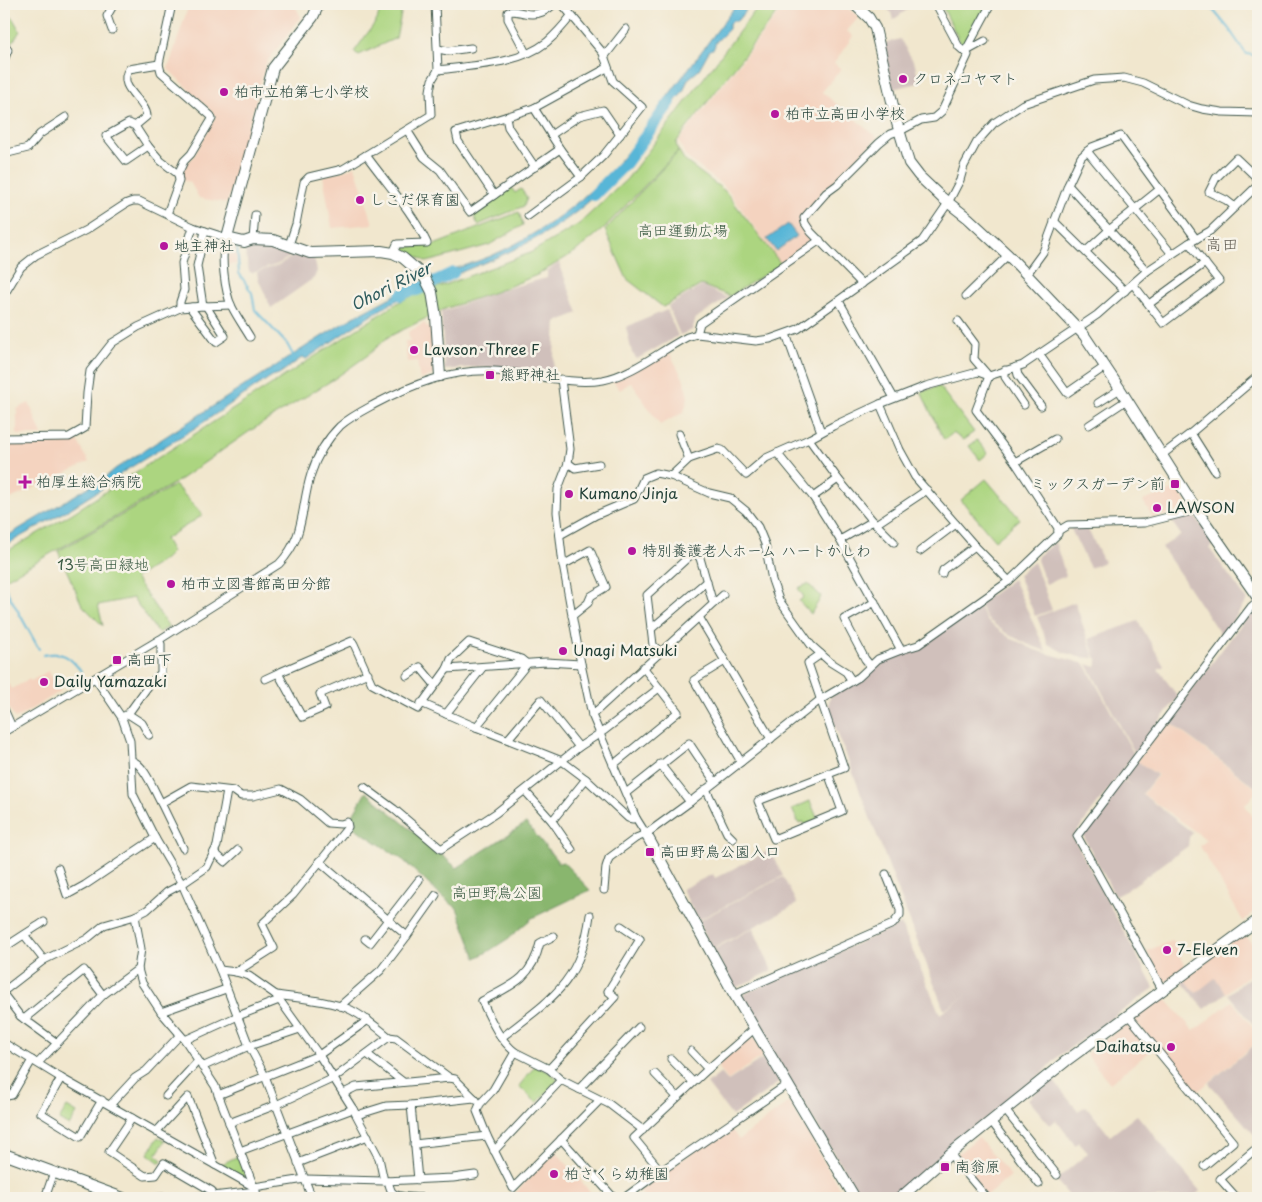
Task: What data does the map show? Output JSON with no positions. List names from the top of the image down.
{
  "districts": ["高田"],
  "water": ["Ohori River"],
  "parks": ["高田運動広場", "13号高田緑地", "高田野鳥公園"],
  "places": {
    "other": [
      "クロネコヤマト",
      "柏市立柏第七小学校",
      "柏市立高田小学校",
      "しこだ保育園",
      "地主神社",
      "Lawson･Three F",
      "Kumano Jinja",
      "LAWSON",
      "特別養護老人ホーム ハートかしわ",
      "柏市立図書館高田分館",
      "Unagi Matsuki",
      "Daily Yamazaki",
      "7-Eleven",
      "Daihatsu",
      "柏さくら幼稚園"
    ],
    "transit": [
      "熊野神社",
      "ミックスガーデン前",
      "高田下",
      "高田野鳥公園入口",
      "南翁原"
    ],
    "health": ["柏厚生総合病院"]
  }
}
